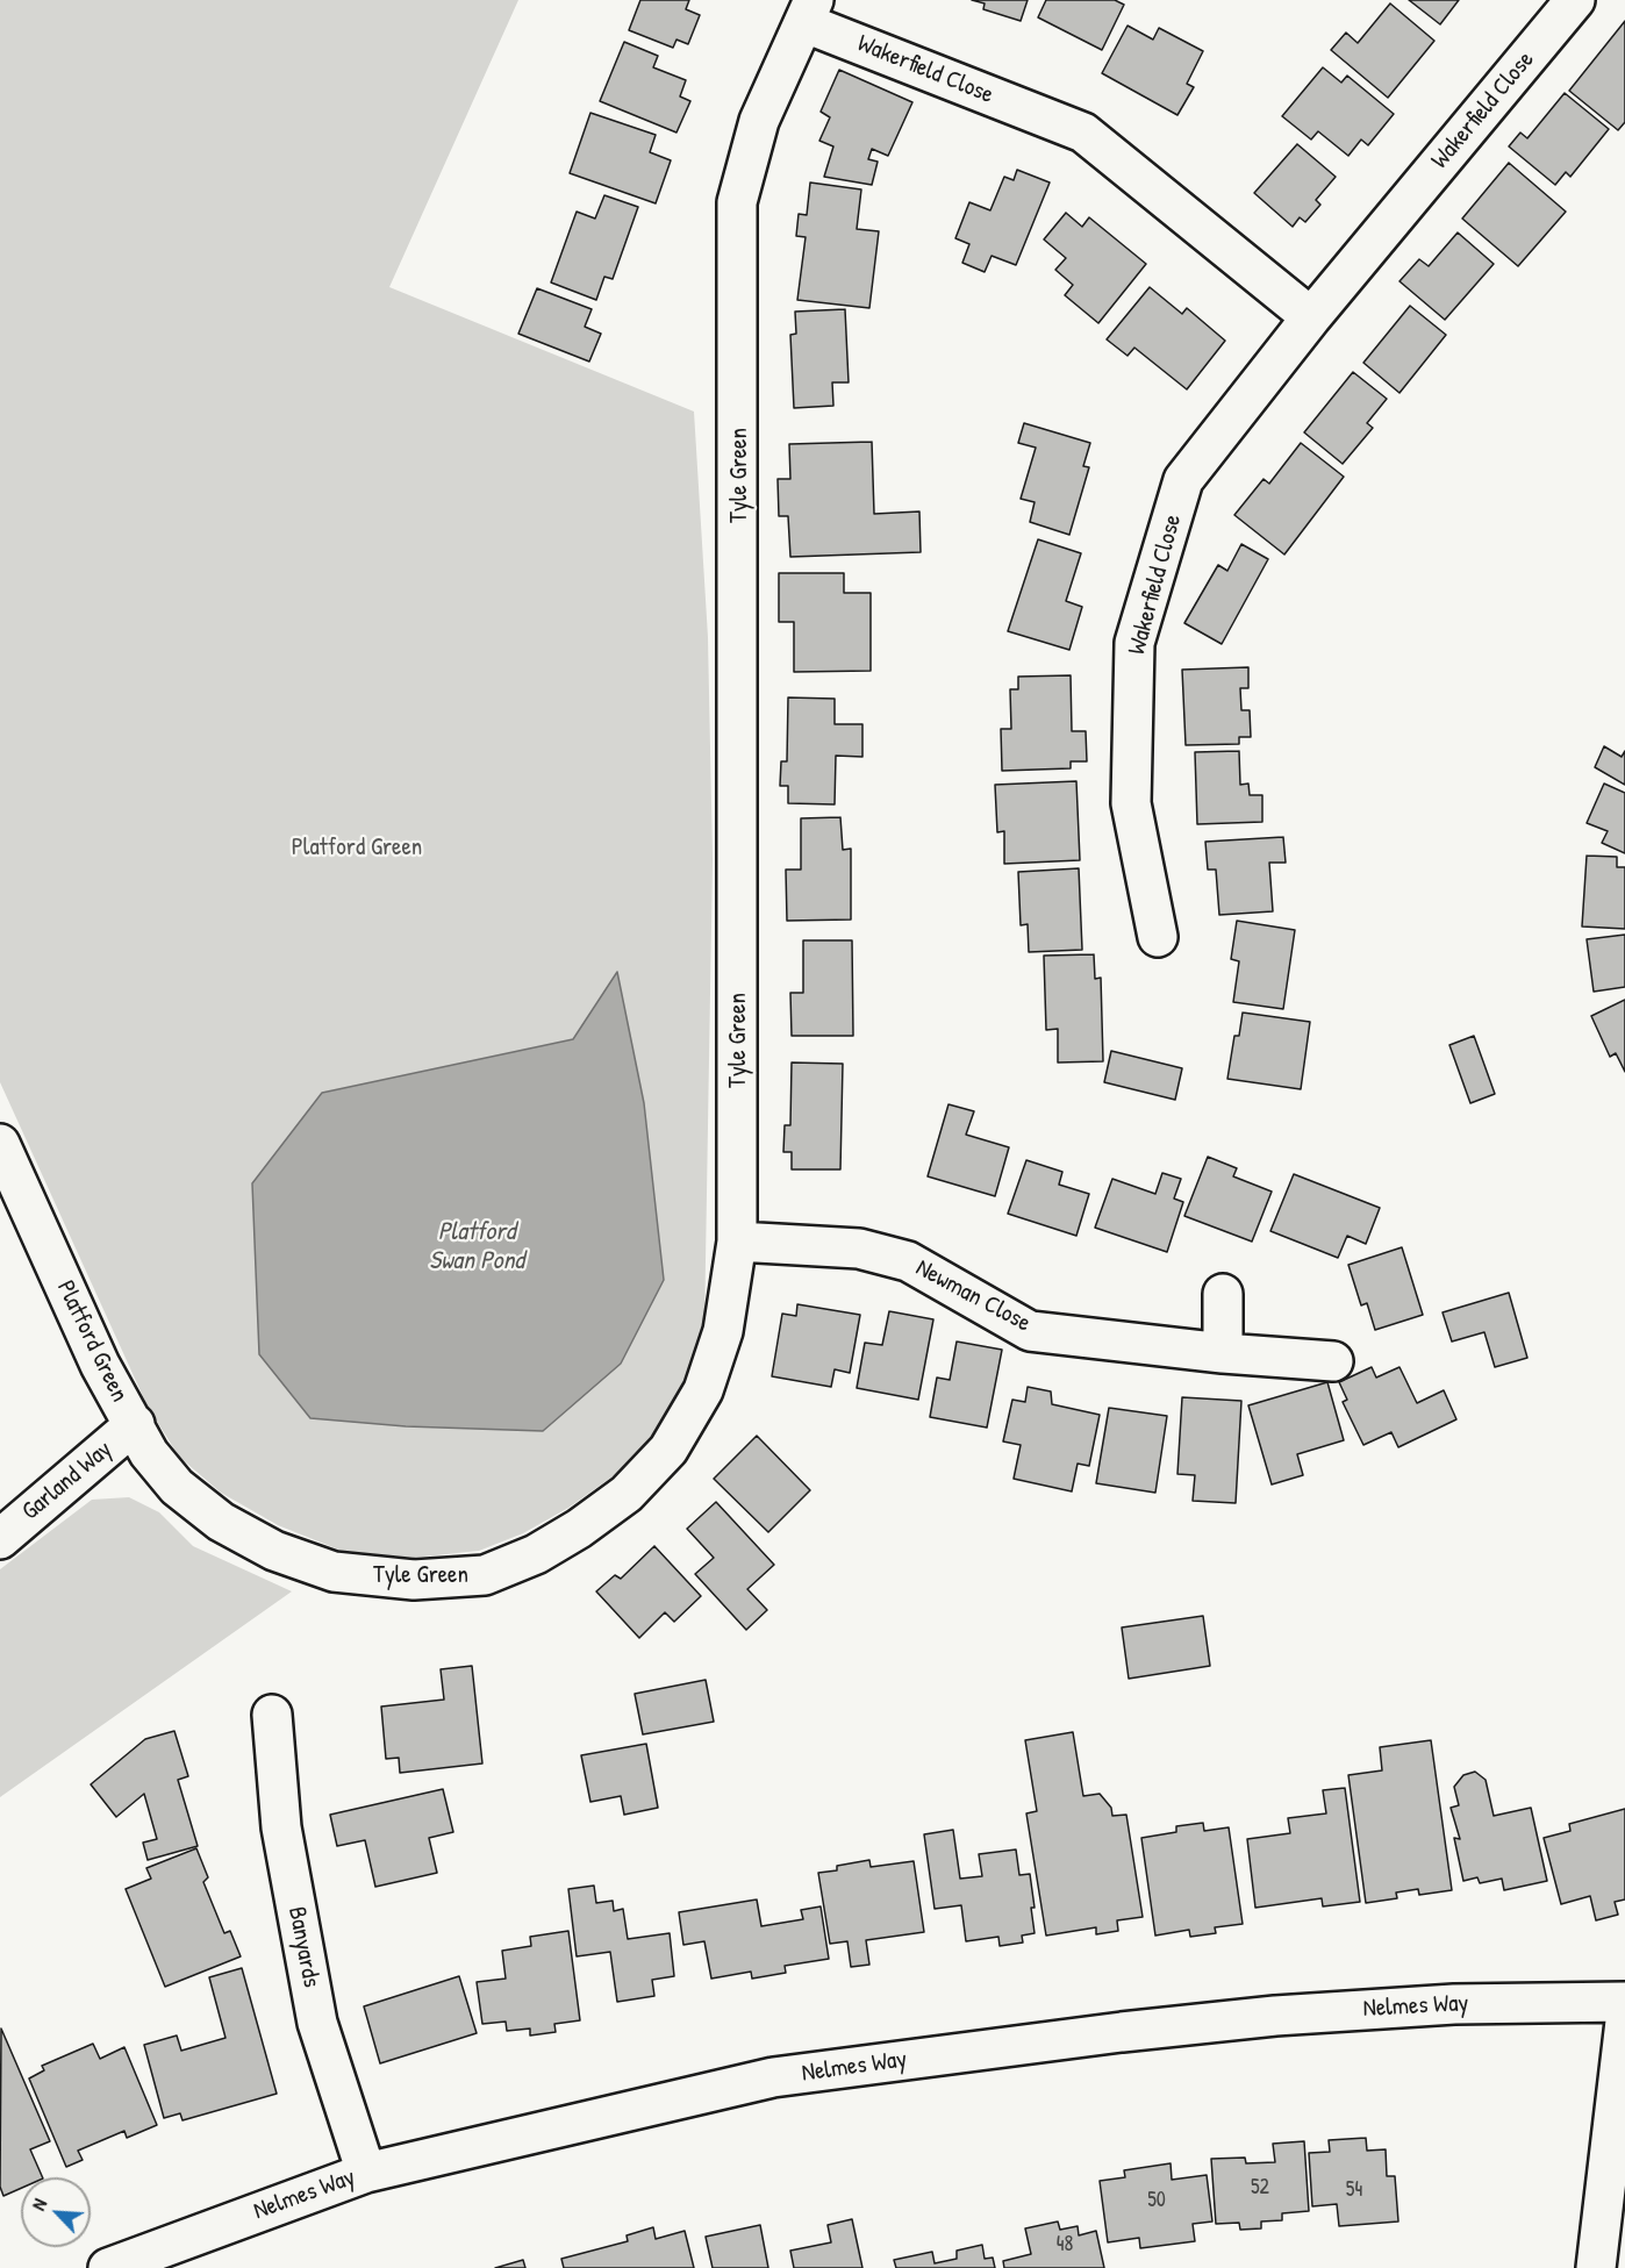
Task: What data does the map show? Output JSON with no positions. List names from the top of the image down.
{
  "streets": {
    "street": [
      "Wakerfield Close",
      "Tyle Green",
      "Newman Close",
      "Platford Green",
      "Garland Way",
      "Banyards",
      "Nelmes Way"
    ]
  },
  "crossings": [
    ["Wakerfield Close", "Tyle Green"],
    ["Tyle Green", "Newman Close"],
    ["Tyle Green", "Platford Green"],
    ["Tyle Green", "Garland Way"],
    ["Platford Green", "Garland Way"],
    ["Banyards", "Nelmes Way"]
  ],
  "water": ["Platford Swan Pond"],
  "parks": ["Platford Green"],
  "house_numbers": [
    "52",
    "54",
    "50",
    "48"
  ],
  "north": "top left"
}
